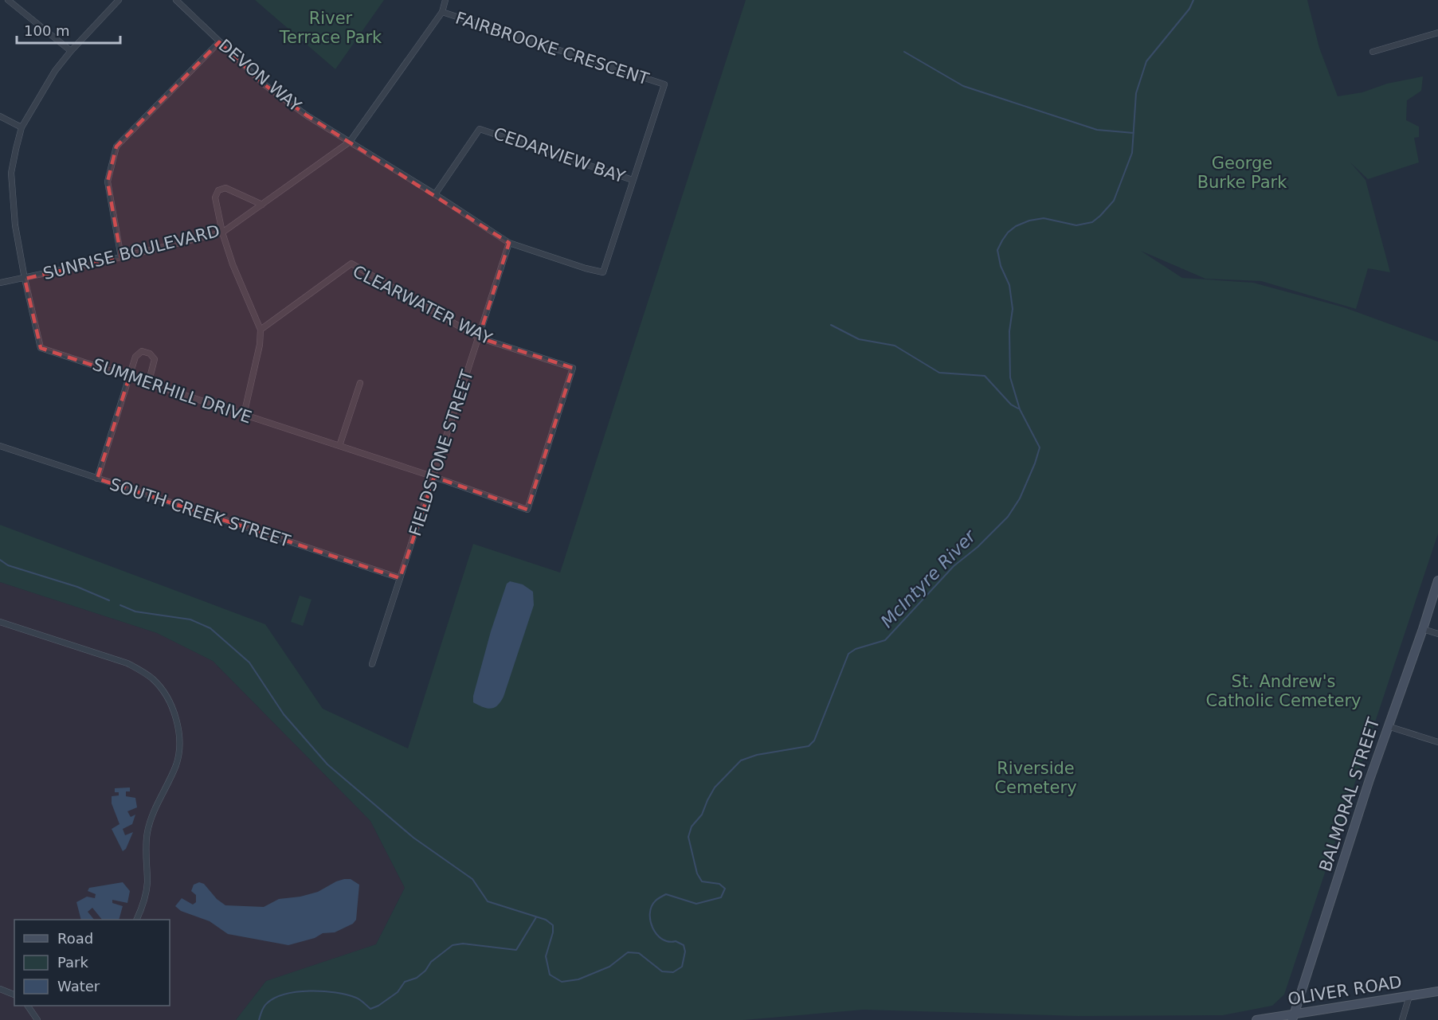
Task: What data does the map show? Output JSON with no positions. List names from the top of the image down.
{
  "streets": {
    "main road": ["BALMORAL STREET", "OLIVER ROAD"],
    "street": [
      "FAIRBROOKE CRESCENT",
      "DEVON WAY",
      "CEDARVIEW BAY",
      "SUNRISE BOULEVARD",
      "CLEARWATER WAY",
      "SUMMERHILL DRIVE",
      "FIELDSTONE STREET",
      "SOUTH CREEK STREET"
    ]
  },
  "crossings": [
    ["FAIRBROOKE CRESCENT", "DEVON WAY"],
    ["FAIRBROOKE CRESCENT", "CEDARVIEW BAY"],
    ["FAIRBROOKE CRESCENT", "SUNRISE BOULEVARD"],
    ["FAIRBROOKE CRESCENT", "FIELDSTONE STREET"],
    ["DEVON WAY", "SUNRISE BOULEVARD"],
    ["SUNRISE BOULEVARD", "SUMMERHILL DRIVE"],
    ["CLEARWATER WAY", "SUMMERHILL DRIVE"],
    ["CLEARWATER WAY", "FIELDSTONE STREET"],
    ["SUMMERHILL DRIVE", "FIELDSTONE STREET"],
    ["FIELDSTONE STREET", "SOUTH CREEK STREET"],
    ["BALMORAL STREET", "OLIVER ROAD"]
  ],
  "water": ["McIntyre River"],
  "parks": [
    "River Terrace Park",
    "George Burke Park",
    "St. Andrew's Catholic Cemetery",
    "Riverside Cemetery"
  ],
  "legend": ["Road", "Park", "Water"],
  "scale_bar": "100 m"
}
